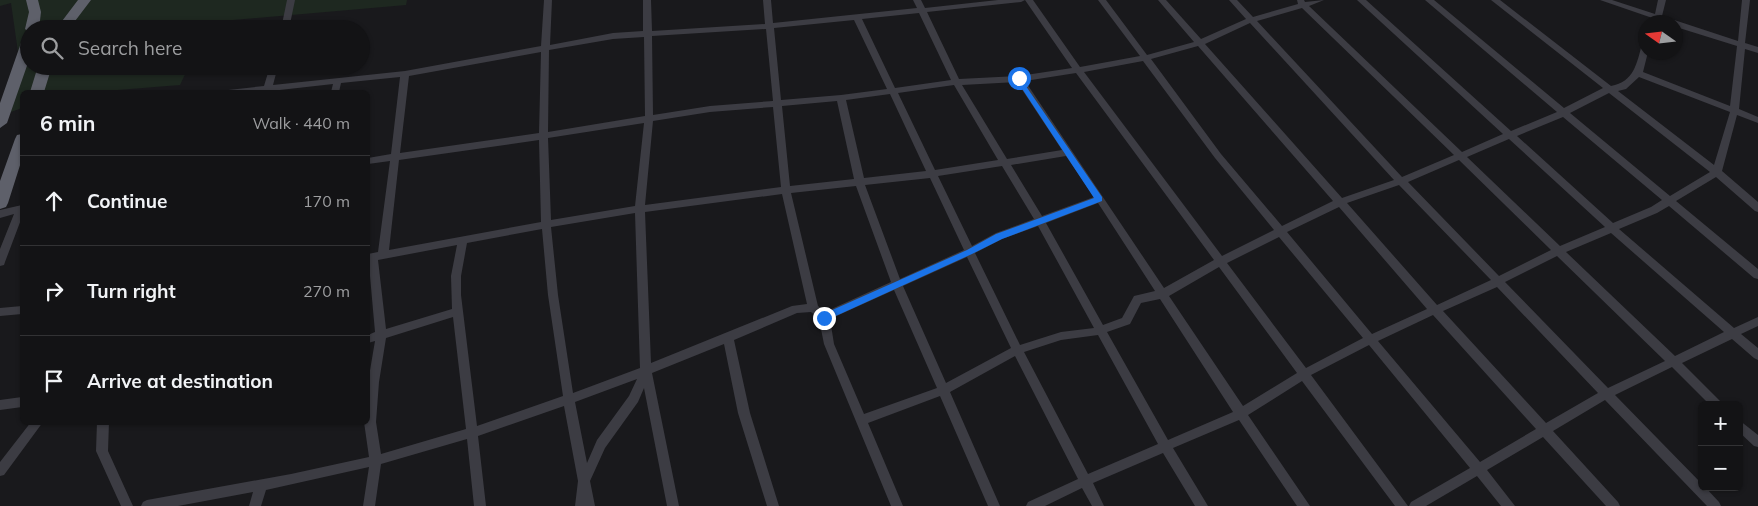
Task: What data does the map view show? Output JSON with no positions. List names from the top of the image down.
{
  "north": "left",
  "page": {
    "search": "Search here",
    "heading": ["6 min", "Walk · 440 m"],
    "list": [
      ["Continue", "170 m"],
      ["Turn right", "270 m"],
      "Arrive at destination"
    ],
    "map_buttons": ["+", "−"]
  }
}
